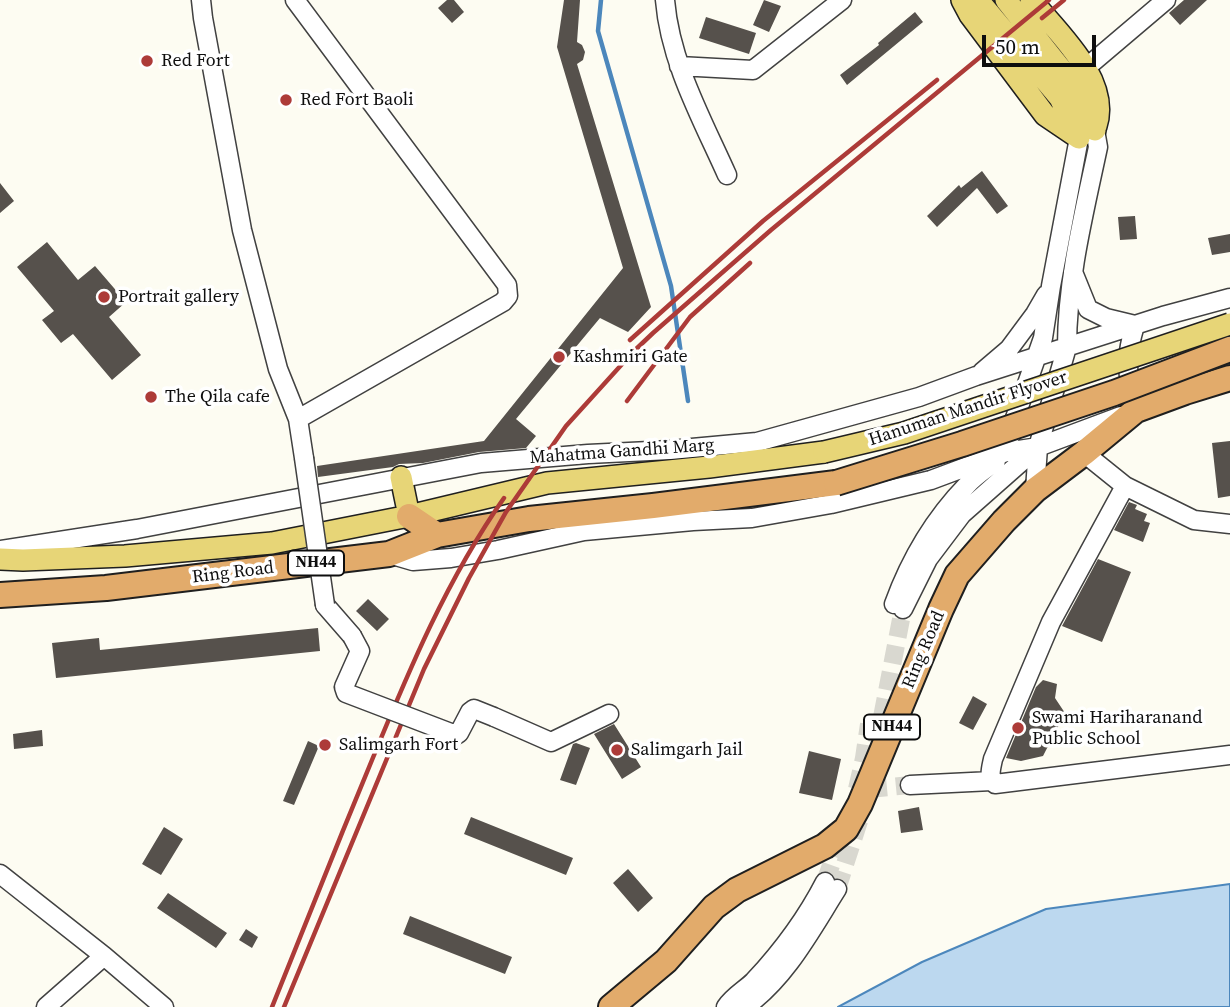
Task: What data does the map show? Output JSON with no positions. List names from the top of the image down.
{
  "streets": {
    "highway": ["Hanuman Mandir Flyover", "NH44", "Ring Road"],
    "street": ["Mahatma Gandhi Marg"]
  },
  "crossings": [
    ["Hanuman Mandir Flyover", "Ring Road"]
  ],
  "places": [
    "Red Fort",
    "Red Fort Baoli",
    "Portrait gallery",
    "Kashmiri Gate",
    "The Qila cafe",
    "Swami Hariharanand Public School",
    "Salimgarh Fort",
    "Salimgarh Jail"
  ],
  "scale_bar": "50 m"
}
